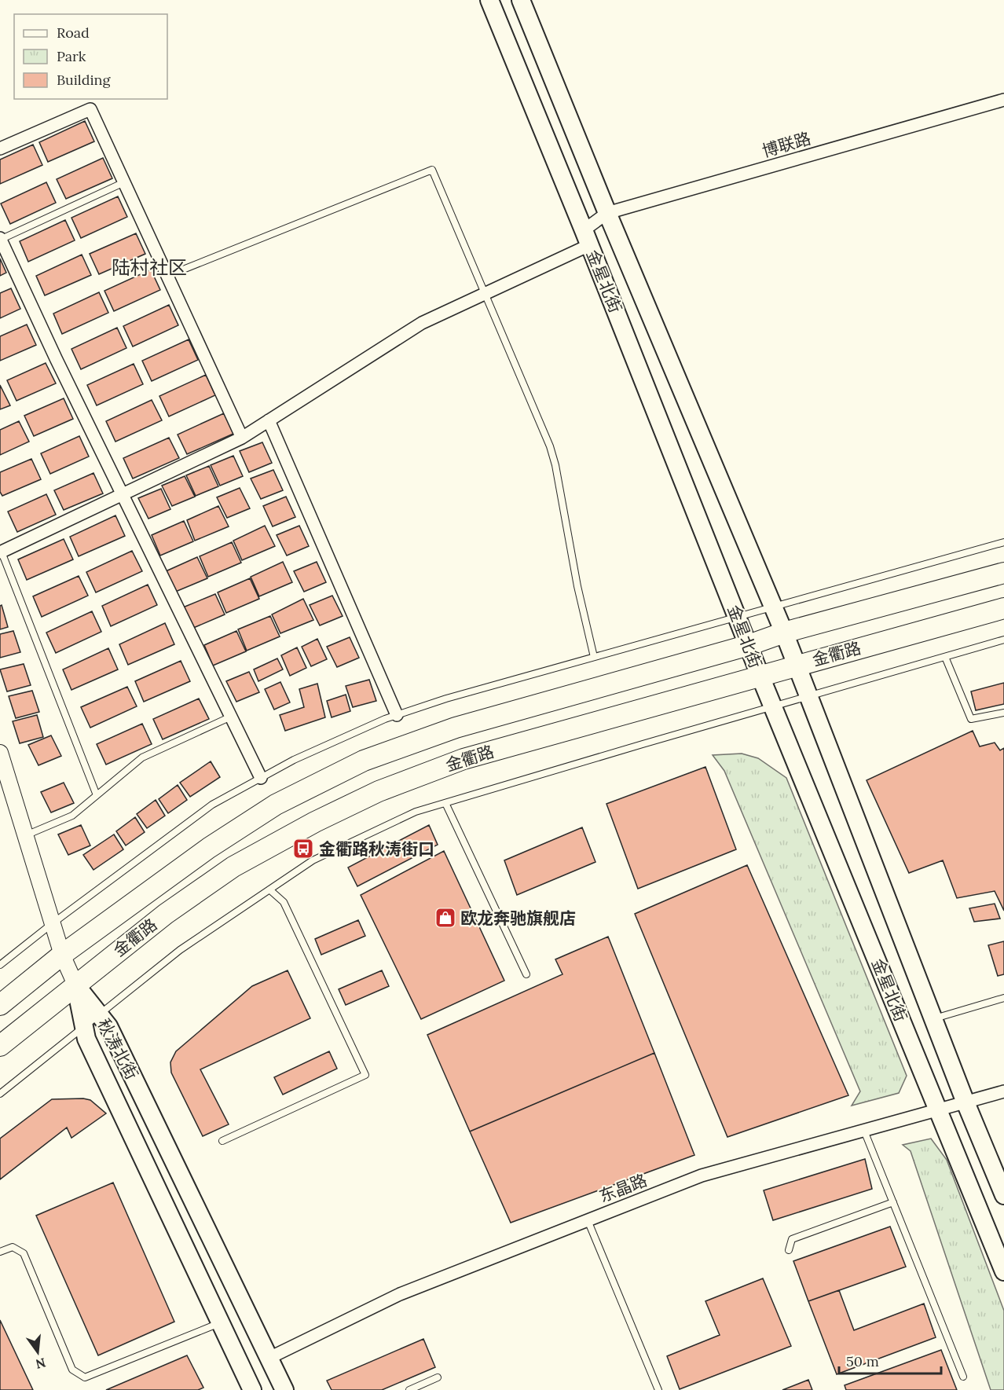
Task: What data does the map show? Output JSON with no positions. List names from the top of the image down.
{
  "streets": {
    "main road": ["金星北街", "金衢路", "秋涛北街"],
    "street": ["博联路", "东晶路"]
  },
  "crossings": [
    ["博联路", "金星北街"],
    ["金星北街", "金衢路"],
    ["金星北街", "东晶路"],
    ["金衢路", "秋涛北街"],
    ["秋涛北街", "东晶路"]
  ],
  "districts": ["陆村社区"],
  "places": {
    "bus stop": ["金衢路秋涛街口"],
    "shop": ["欧龙奔驰旗舰店"]
  },
  "legend": ["Road", "Park", "Building"],
  "scale_bar": "50 m",
  "north": "bottom"
}
